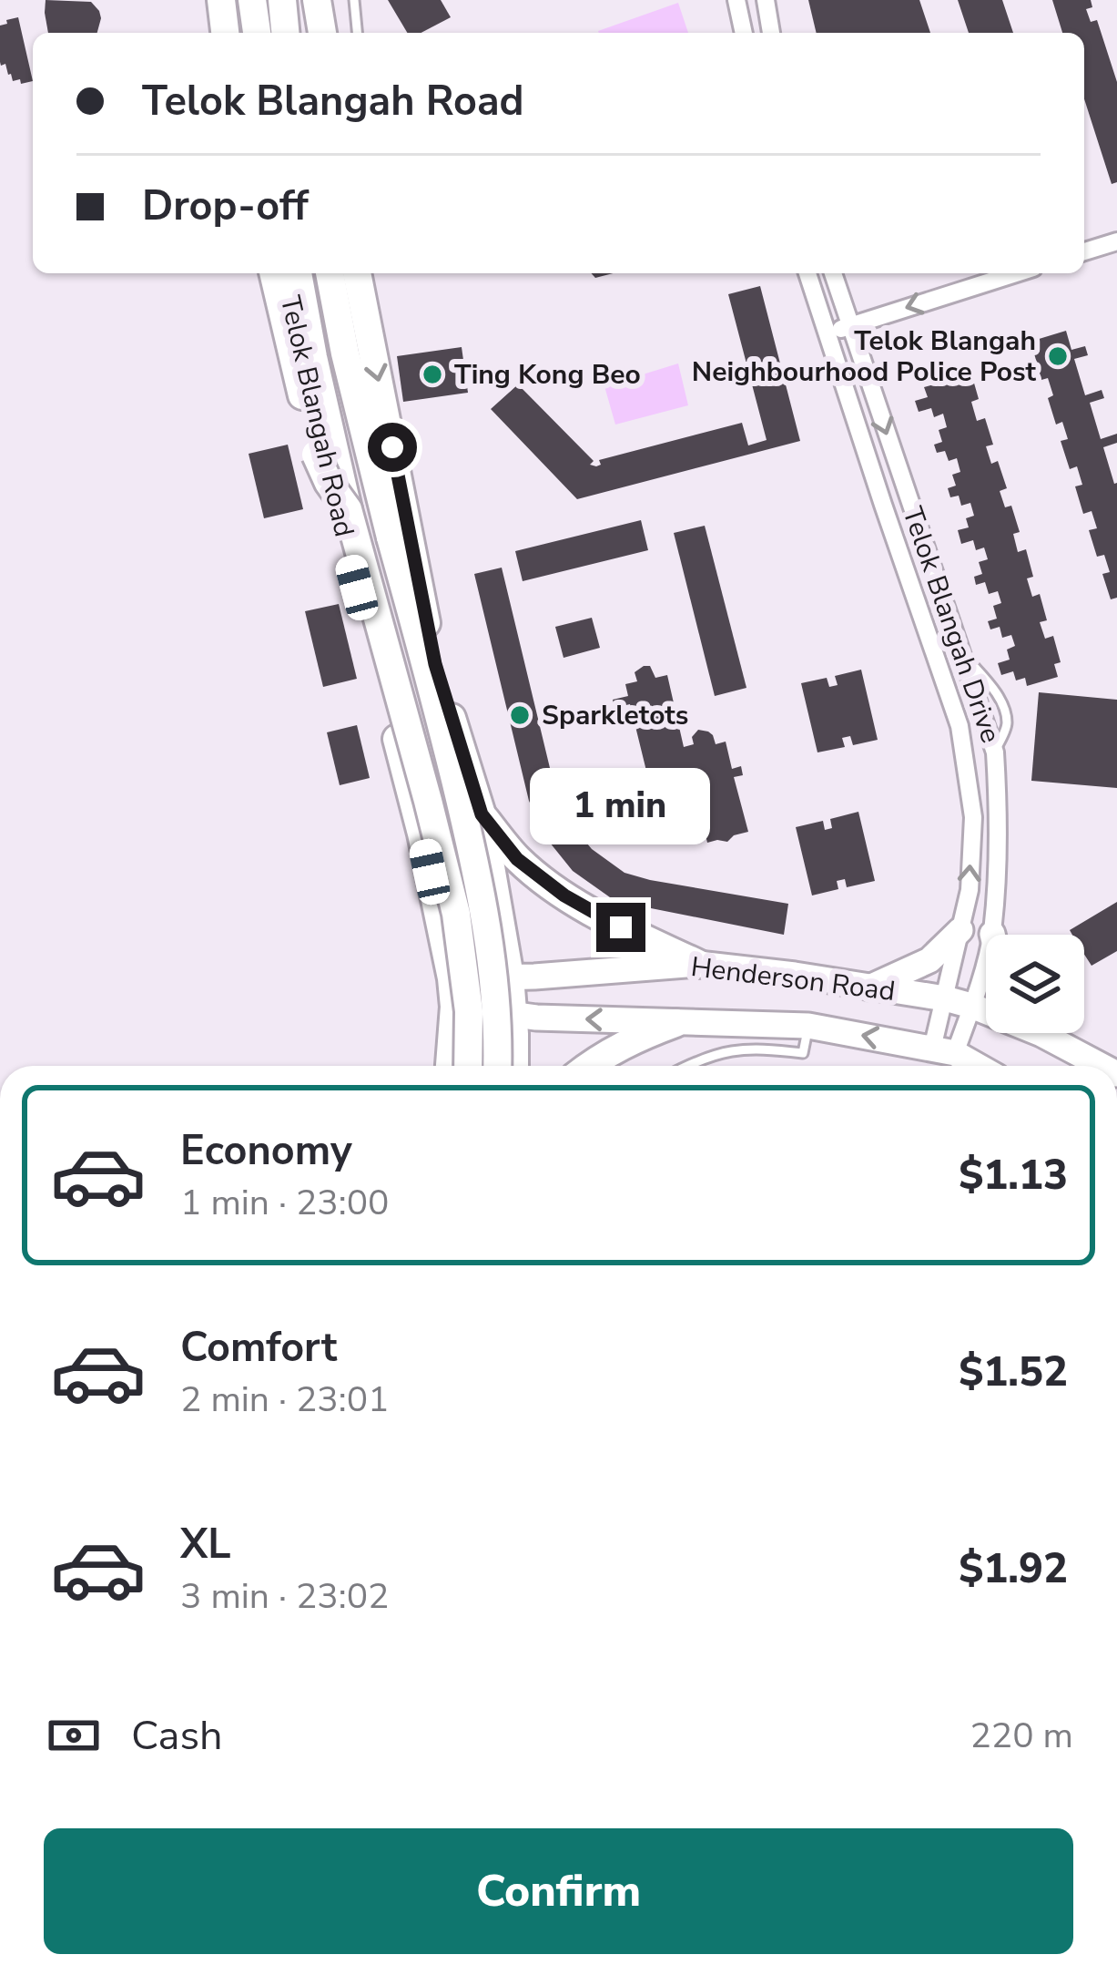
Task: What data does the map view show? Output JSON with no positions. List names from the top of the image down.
{
  "streets": {
    "main road": ["Telok Blangah Road", "Henderson Road"],
    "street": ["Telok Blangah Drive"]
  },
  "crossings": [
    ["Telok Blangah Road", "Henderson Road"],
    ["Telok Blangah Drive", "Henderson Road"]
  ],
  "places": ["Telok Blangah Neighbourhood Police Post", "Ting Kong Beo", "Sparkletots"],
  "page": {
    "banner": ["Telok Blangah Road", "Drop-off"],
    "bubble": "1 min",
    "list": [
      {
        "name": "Economy",
        "note": "1 min · 23:00",
        "value": "$1.13"
      },
      {
        "name": "Comfort",
        "note": "2 min · 23:01",
        "value": "$1.52"
      },
      {
        "name": "XL",
        "note": "3 min · 23:02",
        "value": "$1.92"
      }
    ],
    "pay": ["Cash", "220 m"],
    "buttons": "Confirm"
  }
}
